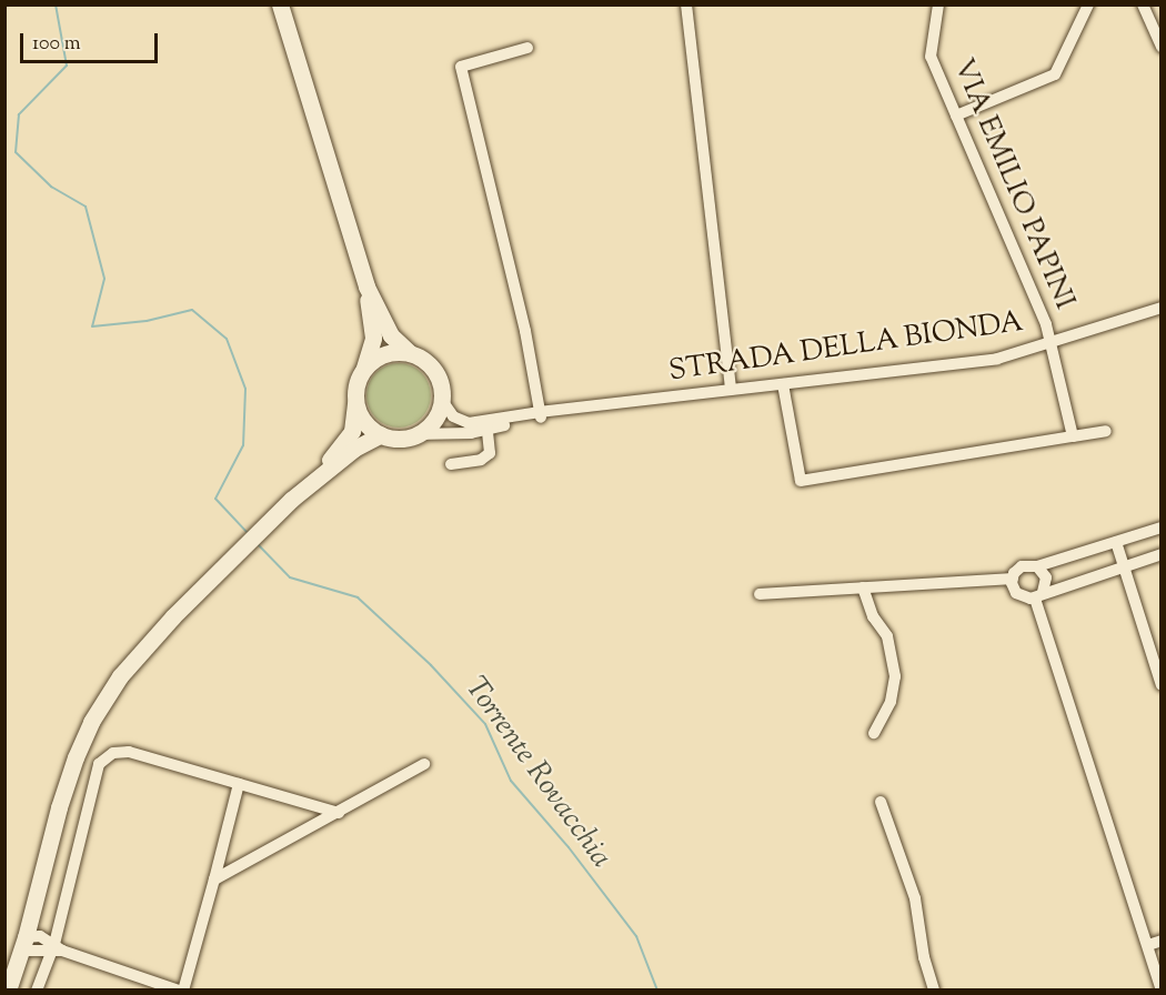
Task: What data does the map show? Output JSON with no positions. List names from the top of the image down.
{
  "streets": {
    "street": ["VIA EMILIO PAPINI", "STRADA DELLA BIONDA"]
  },
  "crossings": [
    ["VIA EMILIO PAPINI", "STRADA DELLA BIONDA"]
  ],
  "water": ["Torrente Rovacchia"],
  "scale_bar": "100 m"
}
